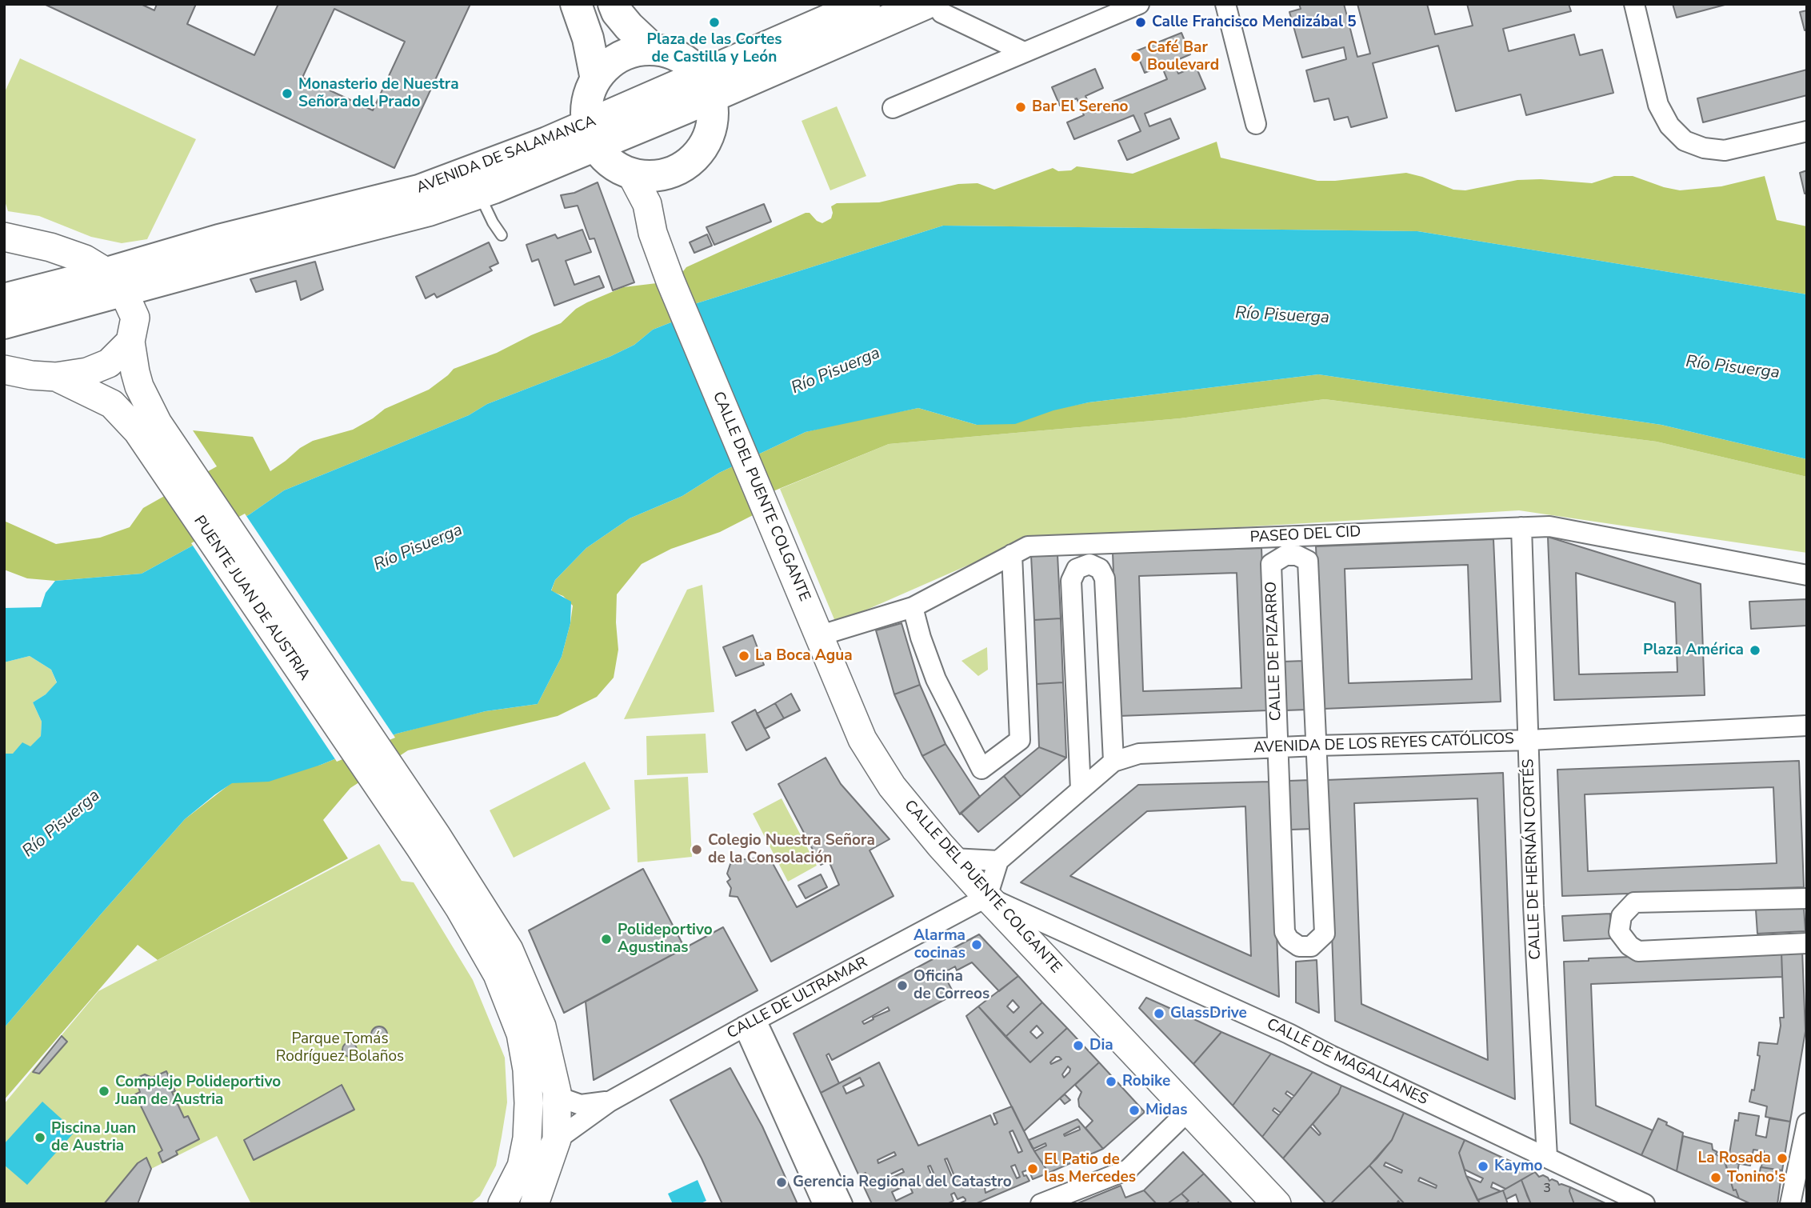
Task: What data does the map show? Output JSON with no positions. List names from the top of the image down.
{
  "streets": {
    "highway": ["AVENIDA DE SALAMANCA"],
    "main road": ["CALLE DEL PUENTE COLGANTE", "PUENTE JUAN DE AUSTRIA"],
    "street": [
      "PASEO DEL CID",
      "CALLE DE PIZARRO",
      "AVENIDA DE LOS REYES CATÓLICOS",
      "CALLE DE HERNÁN CORTÉS",
      "CALLE DE ULTRAMAR",
      "CALLE DE MAGALLANES"
    ]
  },
  "crossings": [
    ["AVENIDA DE SALAMANCA", "PUENTE JUAN DE AUSTRIA"],
    ["CALLE DEL PUENTE COLGANTE", "PASEO DEL CID"],
    ["CALLE DEL PUENTE COLGANTE", "CALLE DE ULTRAMAR"],
    ["CALLE DEL PUENTE COLGANTE", "CALLE DE MAGALLANES"],
    ["PASEO DEL CID", "CALLE DE HERNÁN CORTÉS"],
    ["CALLE DE PIZARRO", "AVENIDA DE LOS REYES CATÓLICOS"],
    ["AVENIDA DE LOS REYES CATÓLICOS", "CALLE DE HERNÁN CORTÉS"],
    ["CALLE DE HERNÁN CORTÉS", "CALLE DE MAGALLANES"]
  ],
  "water": ["Río Pisuerga"],
  "parks": ["Parque Tomás Rodríguez Bolaños"],
  "places": [
    "Plaza de las Cortes de Castilla y León",
    "Calle Francisco Mendizábal 5",
    "Café Bar Boulevard",
    "Monasterio de Nuestra Señora del Prado",
    "Bar El Sereno",
    "Plaza América",
    "La Boca Agua",
    "Colegio Nuestra Señora de la Consolación",
    "Polideportivo Agustinas",
    "Alarma cocinas",
    "Oficina de Correos",
    "GlassDrive",
    "Dia",
    "Robike",
    "Complejo Polideportivo Juan de Austria",
    "Midas",
    "Piscina Juan de Austria",
    "La Rosada",
    "Kaymo",
    "El Patio de las Mercedes",
    "Tonino's",
    "Gerencia Regional del Catastro"
  ],
  "house_numbers": ["3"]
}
